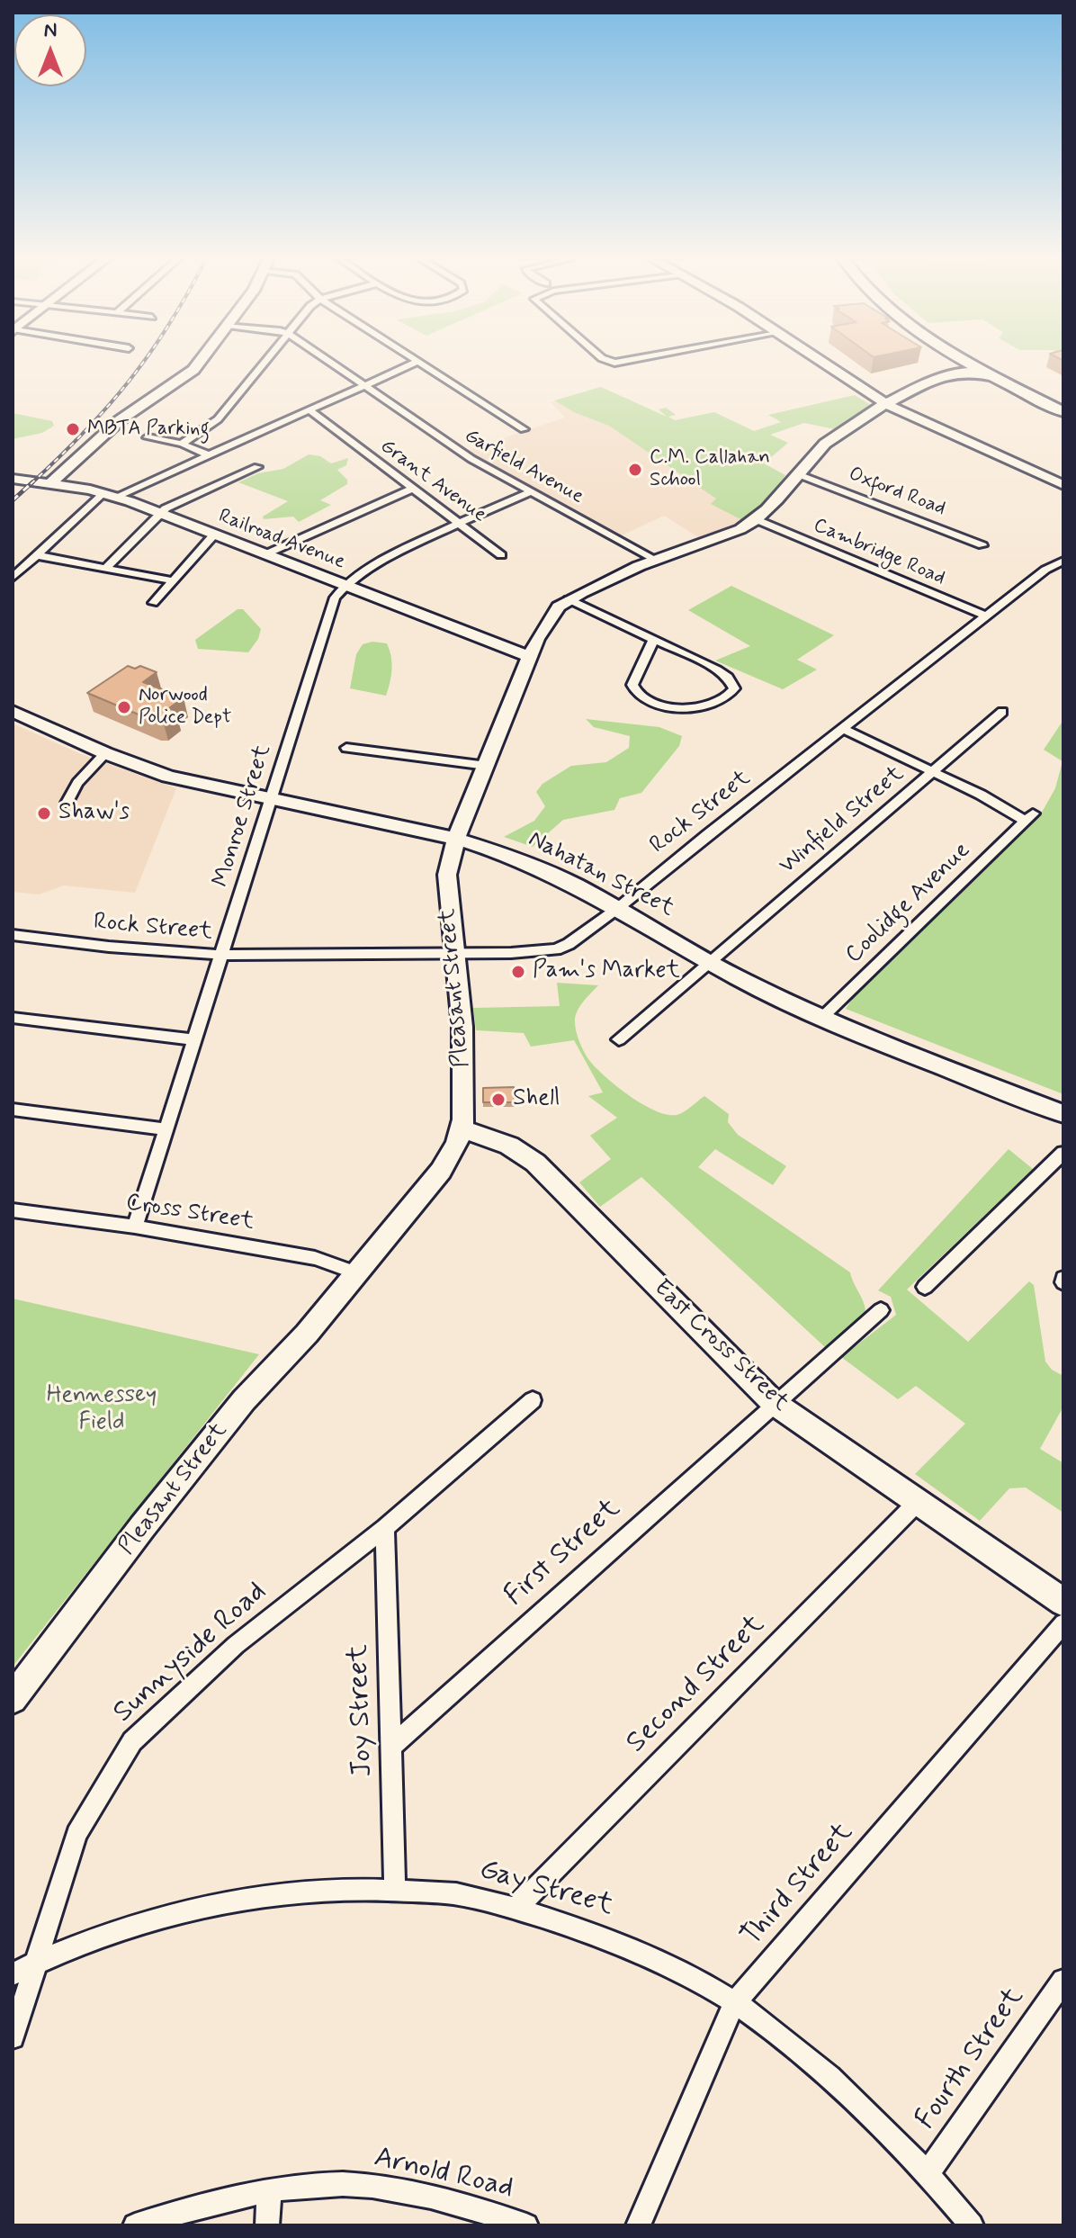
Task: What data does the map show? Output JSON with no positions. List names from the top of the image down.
{
  "streets": {
    "street": [
      "Garfield Avenue",
      "Grant Avenue",
      "Oxford Road",
      "Railroad Avenue",
      "Cambridge Road",
      "Rock Street",
      "Monroe Street",
      "Winfield Street",
      "Nahatan Street",
      "Coolidge Avenue",
      "Pleasant Street",
      "Cross Street",
      "East Cross Street",
      "First Street",
      "Sunnyside Road",
      "Second Street",
      "Joy Street",
      "Third Street",
      "Gay Street",
      "Fourth Street",
      "Arnold Road"
    ]
  },
  "crossings": [
    ["Garfield Avenue", "Pleasant Street"],
    ["Oxford Road", "Pleasant Street"],
    ["Railroad Avenue", "Monroe Street"],
    ["Railroad Avenue", "Pleasant Street"],
    ["Cambridge Road", "Rock Street"],
    ["Cambridge Road", "Pleasant Street"],
    ["Rock Street", "Monroe Street"],
    ["Rock Street", "Nahatan Street"],
    ["Rock Street", "Coolidge Avenue"],
    ["Rock Street", "Pleasant Street"],
    ["Monroe Street", "Nahatan Street"],
    ["Monroe Street", "Cross Street"],
    ["Winfield Street", "Nahatan Street"],
    ["Winfield Street", "Coolidge Avenue"],
    ["Nahatan Street", "Coolidge Avenue"],
    ["Nahatan Street", "Pleasant Street"],
    ["Pleasant Street", "Cross Street"],
    ["Pleasant Street", "East Cross Street"],
    ["East Cross Street", "First Street"],
    ["East Cross Street", "Second Street"],
    ["First Street", "Joy Street"],
    ["Sunnyside Road", "Joy Street"],
    ["Sunnyside Road", "Gay Street"],
    ["Second Street", "Gay Street"],
    ["Joy Street", "Gay Street"],
    ["Third Street", "Gay Street"],
    ["Gay Street", "Fourth Street"]
  ],
  "parks": ["Hennessey Field"],
  "places": [
    "MBTA Parking",
    "C.M. Callahan School",
    "Norwood Police Dept",
    "Shaw's",
    "Pam's Market",
    "Shell"
  ],
  "north": "top"
}
